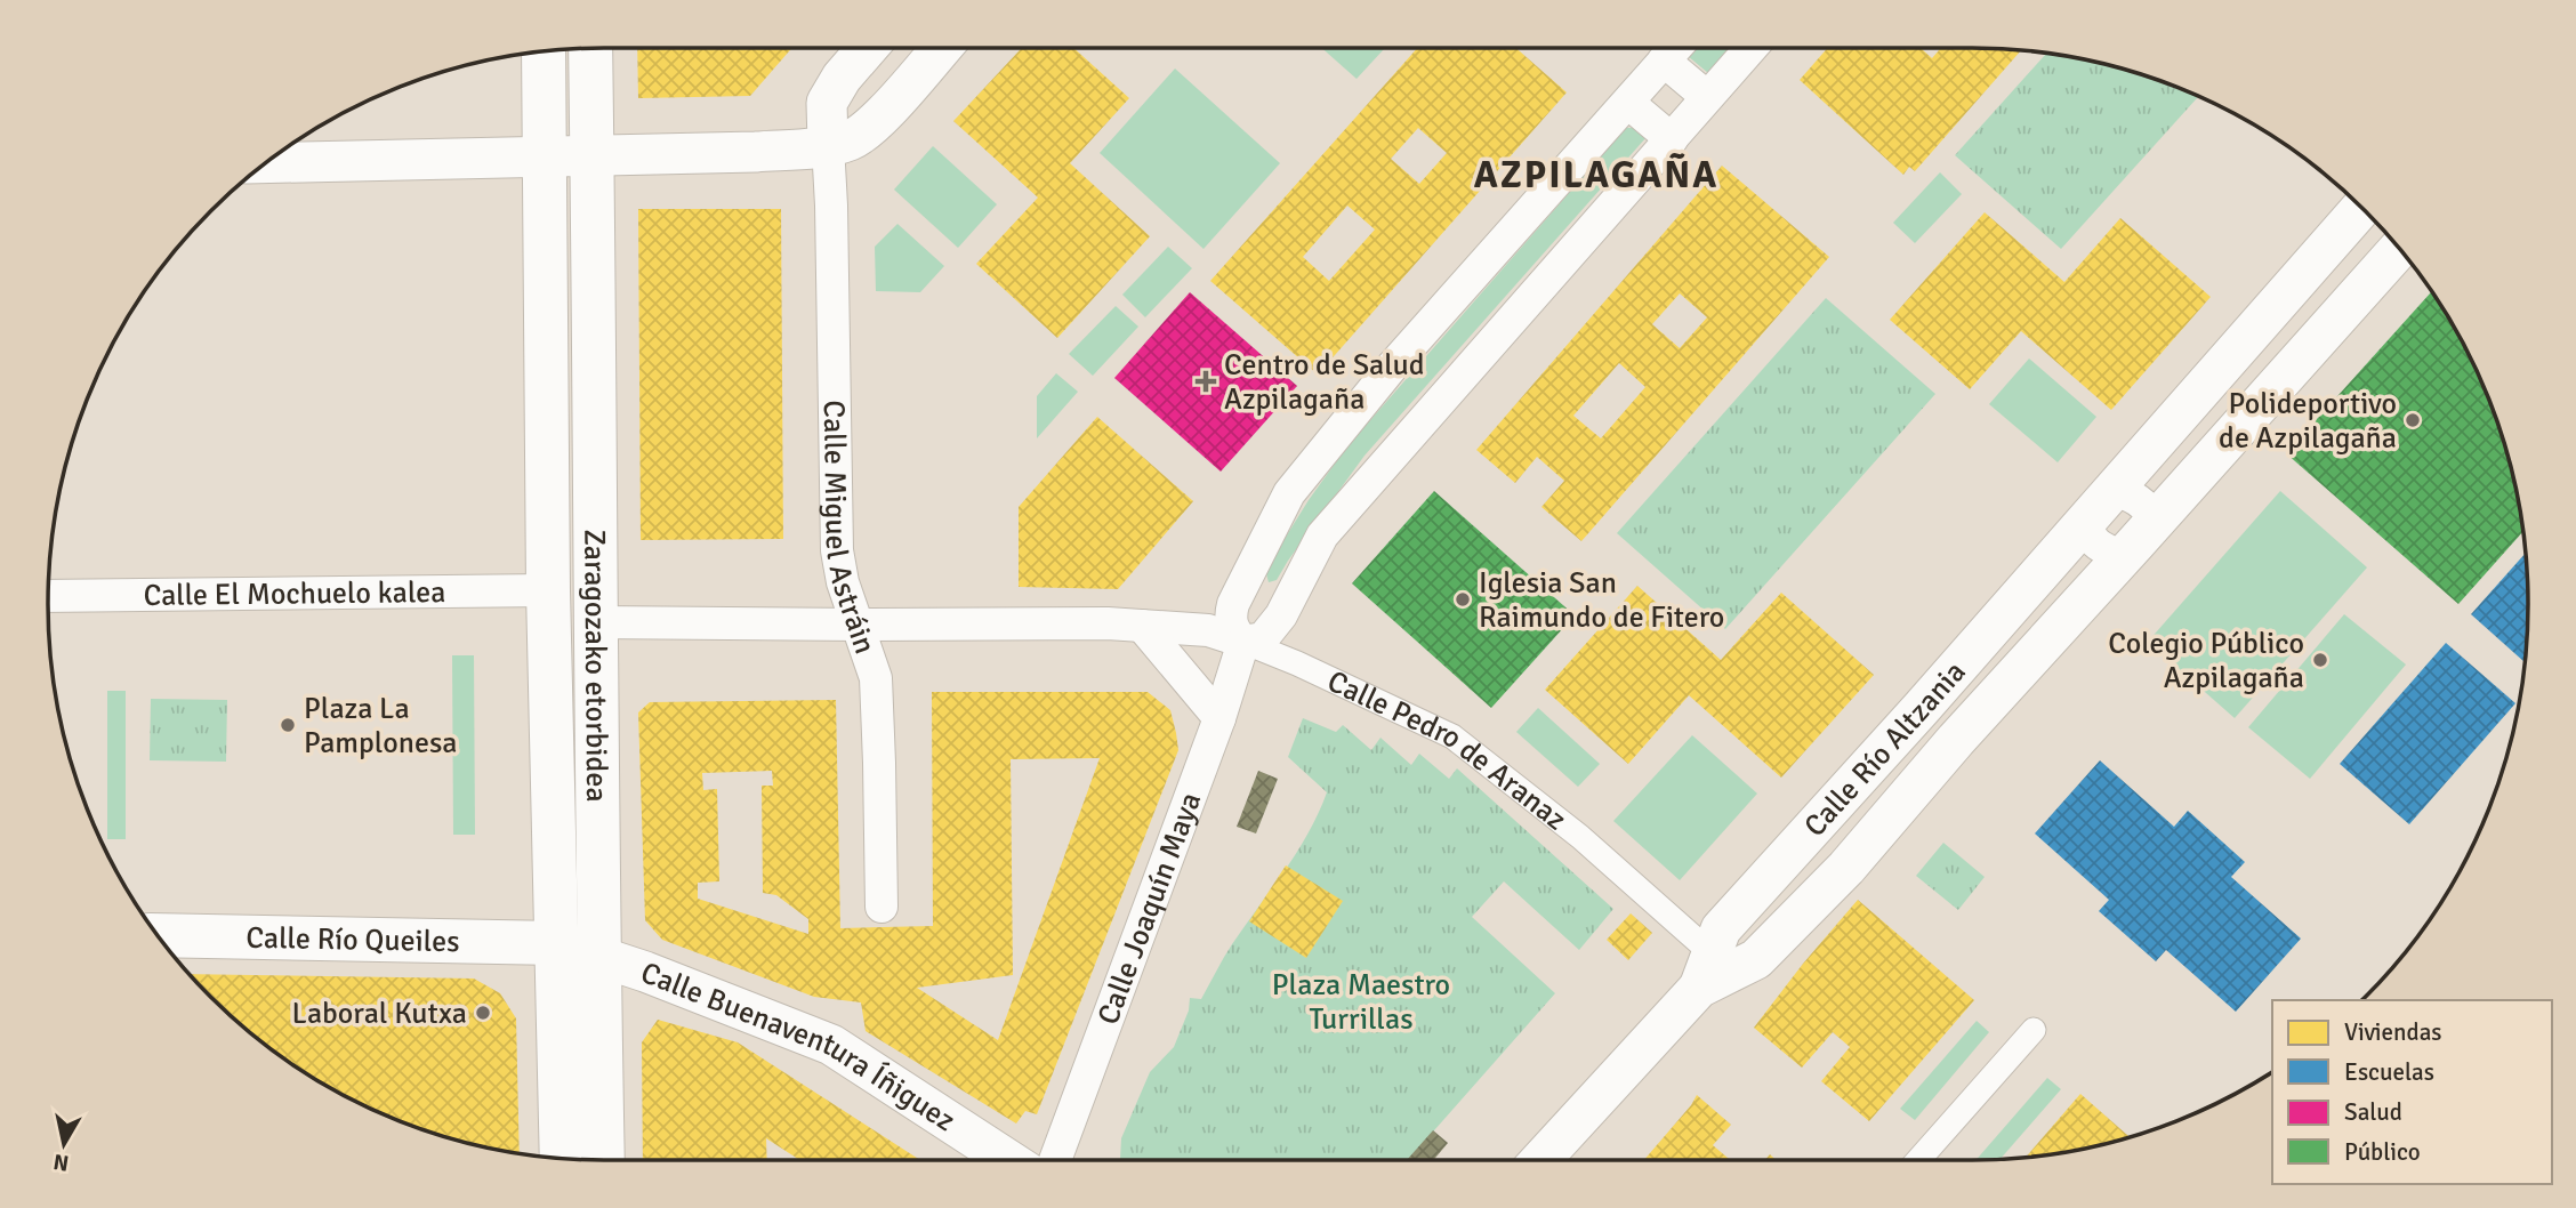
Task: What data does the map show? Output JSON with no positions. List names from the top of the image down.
{
  "streets": {
    "main road": ["Zaragozako etorbidea", "Calle Río Queiles"],
    "street": [
      "Calle Miguel Astráin",
      "Calle El Mochuelo kalea",
      "Calle Río Altzania",
      "Calle Pedro de Aranaz",
      "Calle Joaquín Maya",
      "Calle Buenaventura Íñiguez"
    ]
  },
  "crossings": [
    ["Calle Miguel Astráin", "Calle Pedro de Aranaz"],
    ["Calle El Mochuelo kalea", "Zaragozako etorbidea"],
    ["Zaragozako etorbidea", "Calle Pedro de Aranaz"],
    ["Zaragozako etorbidea", "Calle Río Queiles"],
    ["Zaragozako etorbidea", "Calle Buenaventura Íñiguez"],
    ["Calle Río Altzania", "Calle Pedro de Aranaz"],
    ["Calle Pedro de Aranaz", "Calle Joaquín Maya"],
    ["Calle Río Queiles", "Calle Buenaventura Íñiguez"]
  ],
  "districts": ["AZPILAGAÑA"],
  "parks": ["Plaza Maestro Turrillas"],
  "places": {
    "health": ["Centro de Salud Azpilagaña"],
    "other": [
      "Polideportivo de Azpilagaña",
      "Iglesia San Raimundo de Fitero",
      "Colegio Público Azpilagaña",
      "Plaza La Pamplonesa",
      "Laboral Kutxa"
    ]
  },
  "legend": [
    "Viviendas",
    "Escuelas",
    "Salud",
    "Público"
  ],
  "north": "bottom"
}
